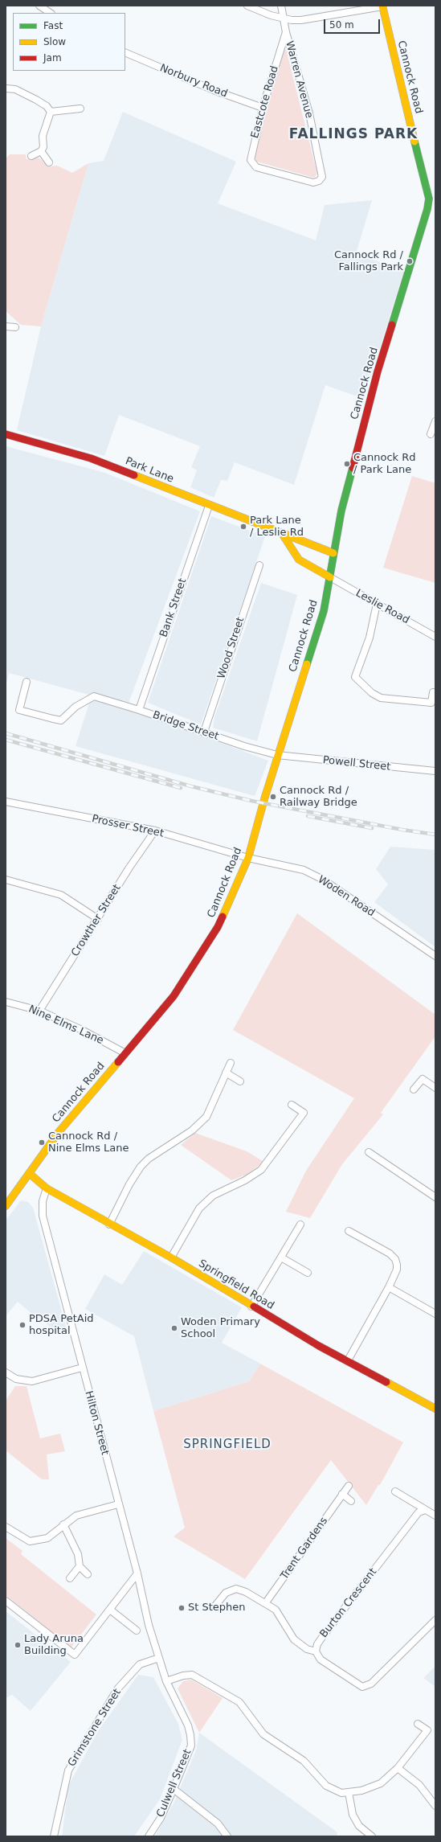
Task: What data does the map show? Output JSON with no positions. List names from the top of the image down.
{
  "streets": {
    "main road": ["Cannock Road", "Park Lane", "Springfield Road"],
    "street": [
      "Warren Avenue",
      "Norbury Road",
      "Eastcote Road",
      "Leslie Road",
      "Bank Street",
      "Wood Street",
      "Bridge Street",
      "Powell Street",
      "Prosser Street",
      "Woden Road",
      "Crowther Street",
      "Nine Elms Lane",
      "Hilton Street",
      "Trent Gardens",
      "Burton Crescent",
      "Grimstone Street",
      "Culwell Street"
    ]
  },
  "crossings": [
    ["Cannock Road", "Park Lane"],
    ["Cannock Road", "Leslie Road"],
    ["Cannock Road", "Bridge Street"],
    ["Cannock Road", "Powell Street"],
    ["Cannock Road", "Prosser Street"],
    ["Cannock Road", "Woden Road"],
    ["Cannock Road", "Nine Elms Lane"],
    ["Cannock Road", "Springfield Road"],
    ["Warren Avenue", "Eastcote Road"],
    ["Norbury Road", "Eastcote Road"],
    ["Park Lane", "Bank Street"],
    ["Bank Street", "Bridge Street"],
    ["Wood Street", "Bridge Street"],
    ["Bridge Street", "Powell Street"],
    ["Prosser Street", "Woden Road"],
    ["Prosser Street", "Crowther Street"],
    ["Crowther Street", "Nine Elms Lane"],
    ["Springfield Road", "Hilton Street"],
    ["Hilton Street", "Grimstone Street"],
    ["Hilton Street", "Culwell Street"],
    ["Grimstone Street", "Culwell Street"]
  ],
  "districts": ["FALLINGS PARK", "SPRINGFIELD"],
  "places": [
    "Cannock Rd / Fallings Park",
    "Cannock Rd / Park Lane",
    "Park Lane / Leslie Rd",
    "Cannock Rd / Railway Bridge",
    "Cannock Rd / Nine Elms Lane",
    "PDSA PetAid hospital",
    "Woden Primary School",
    "St Stephen",
    "Lady Aruna Building"
  ],
  "legend": ["Fast", "Slow", "Jam"],
  "scale_bar": "50 m"
}
